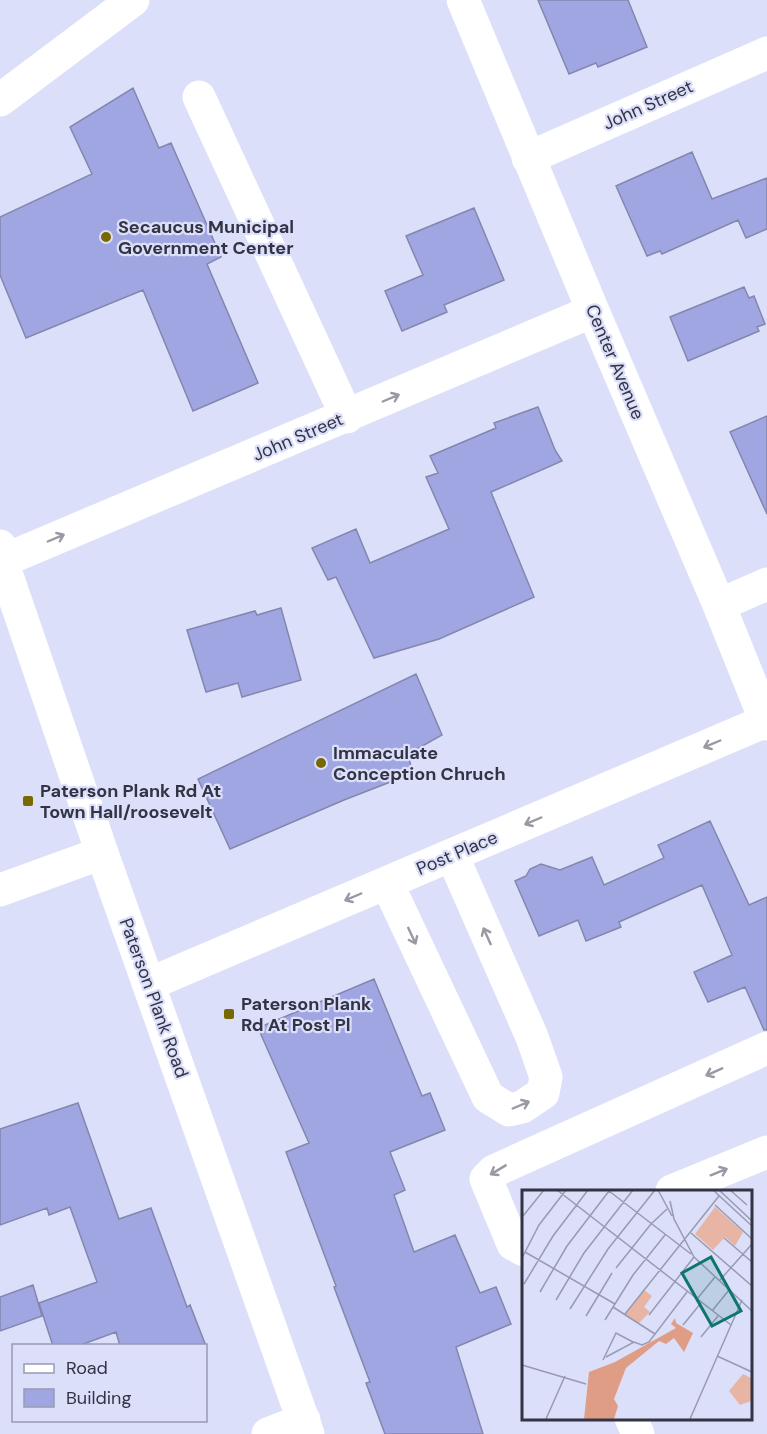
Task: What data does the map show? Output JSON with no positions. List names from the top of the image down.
{
  "streets": {
    "street": [
      "John Street",
      "Center Avenue",
      "Post Place",
      "Paterson Plank Road"
    ]
  },
  "crossings": [
    ["John Street", "Center Avenue"],
    ["John Street", "Paterson Plank Road"],
    ["Center Avenue", "Post Place"],
    ["Post Place", "Paterson Plank Road"]
  ],
  "one_way": ["John Street", "Post Place"],
  "places": {
    "other": ["Secaucus Municipal Government Center", "Immaculate Conception Chruch"],
    "transit": ["Paterson Plank Rd At Town Hall/roosevelt", "Paterson Plank Rd At Post Pl"]
  },
  "legend": ["Road", "Building"]
}
